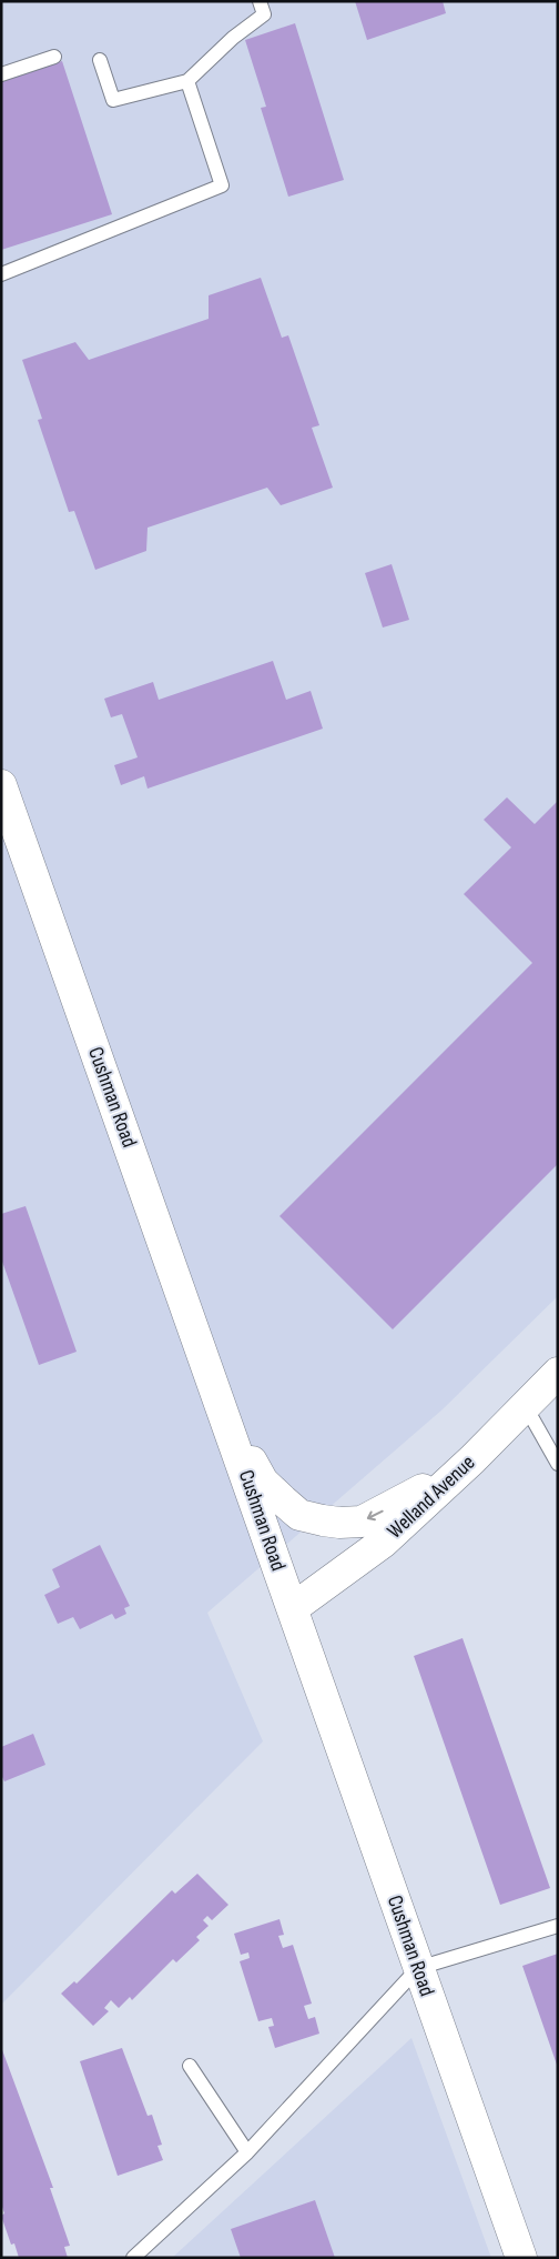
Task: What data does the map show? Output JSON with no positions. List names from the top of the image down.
{
  "streets": {
    "street": ["Cushman Road", "Welland Avenue"]
  },
  "crossings": [
    ["Cushman Road", "Welland Avenue"]
  ]
}
